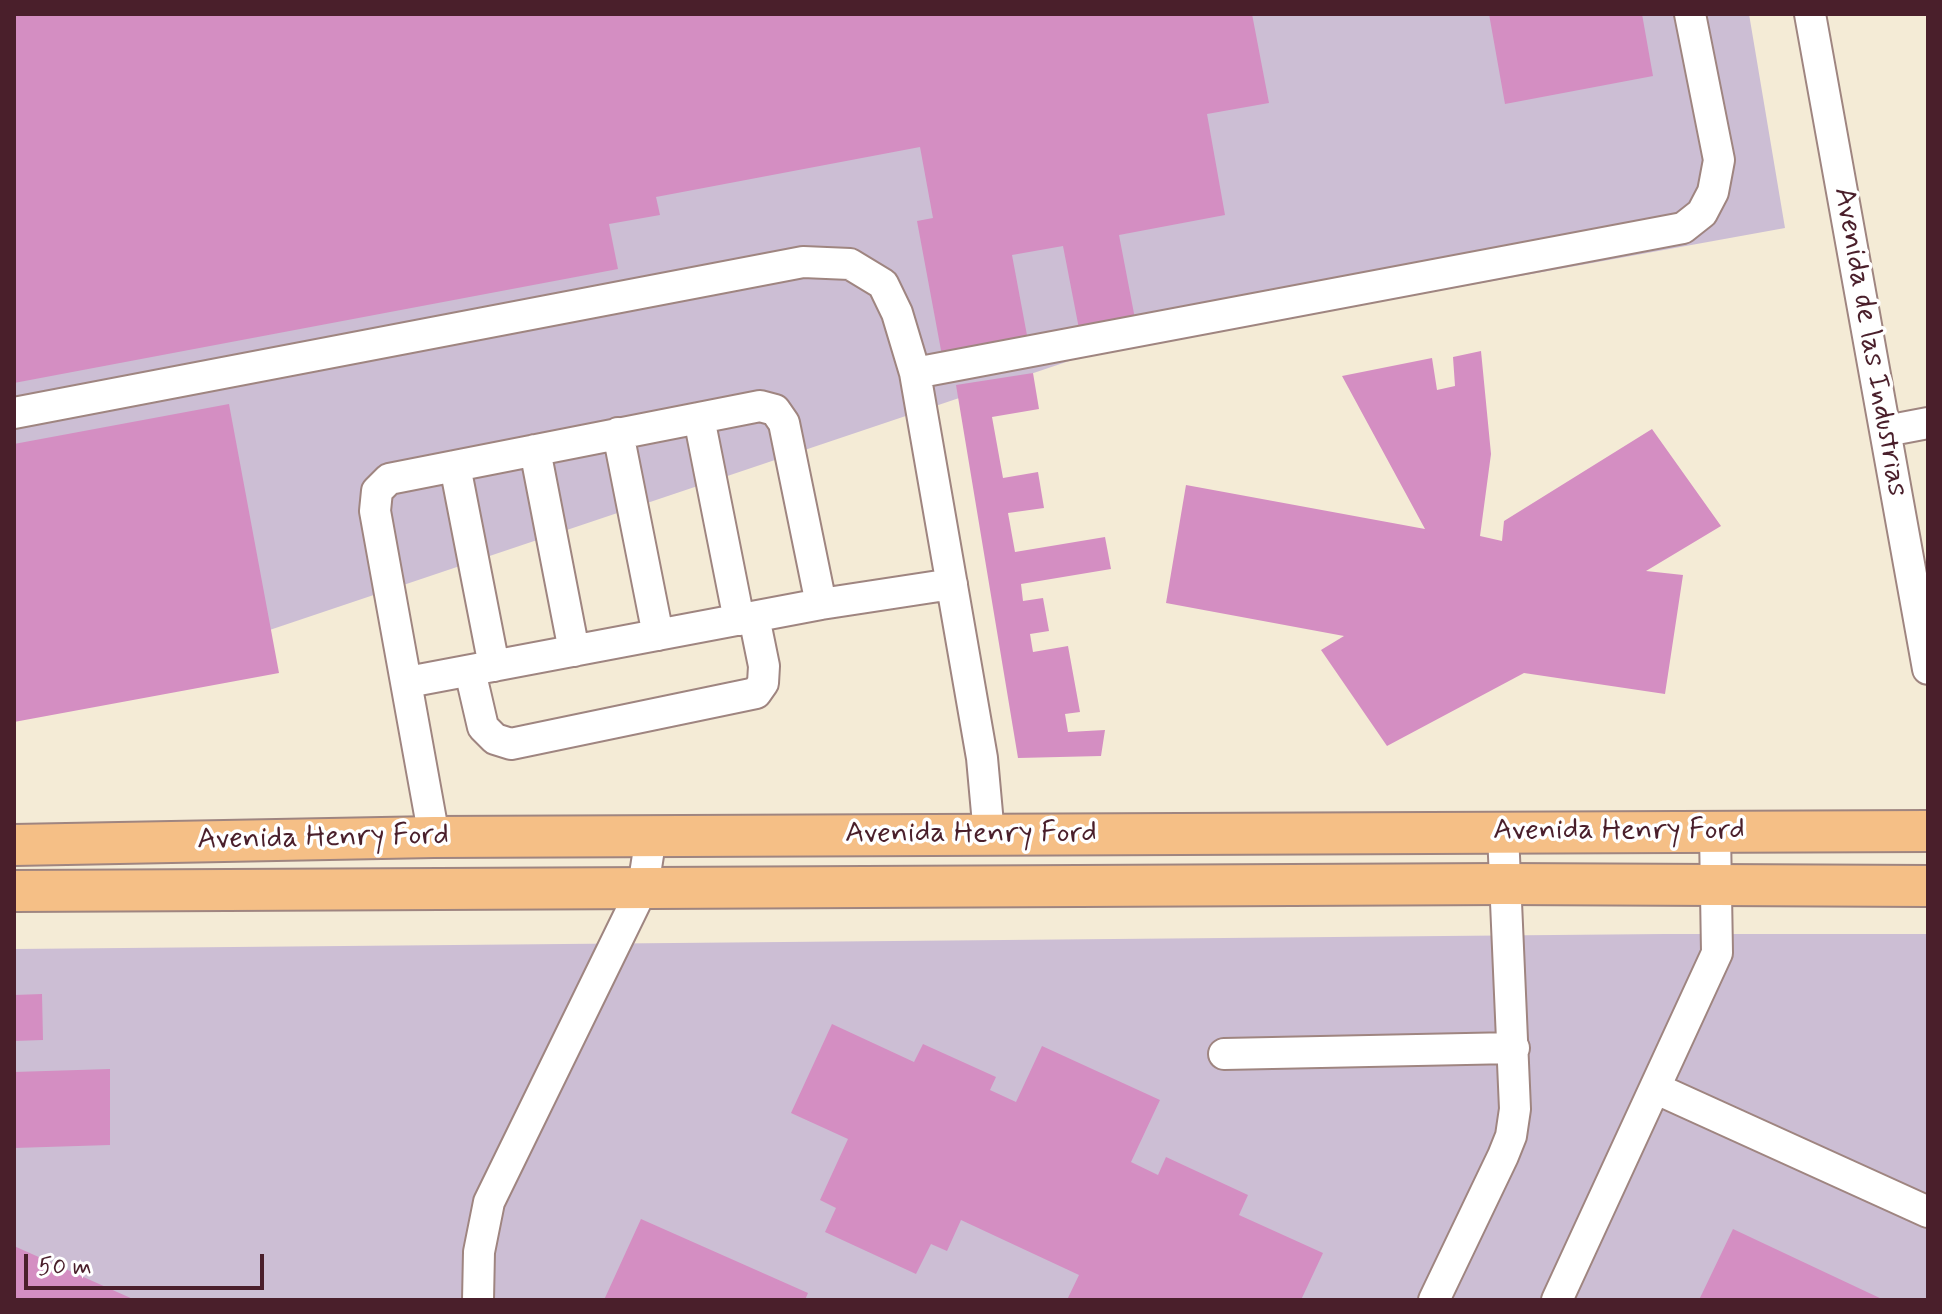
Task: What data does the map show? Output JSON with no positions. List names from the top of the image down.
{
  "streets": {
    "main road": ["Avenida Henry Ford"],
    "street": ["Avenida de las Industrias"]
  },
  "scale_bar": "50 m"
}
